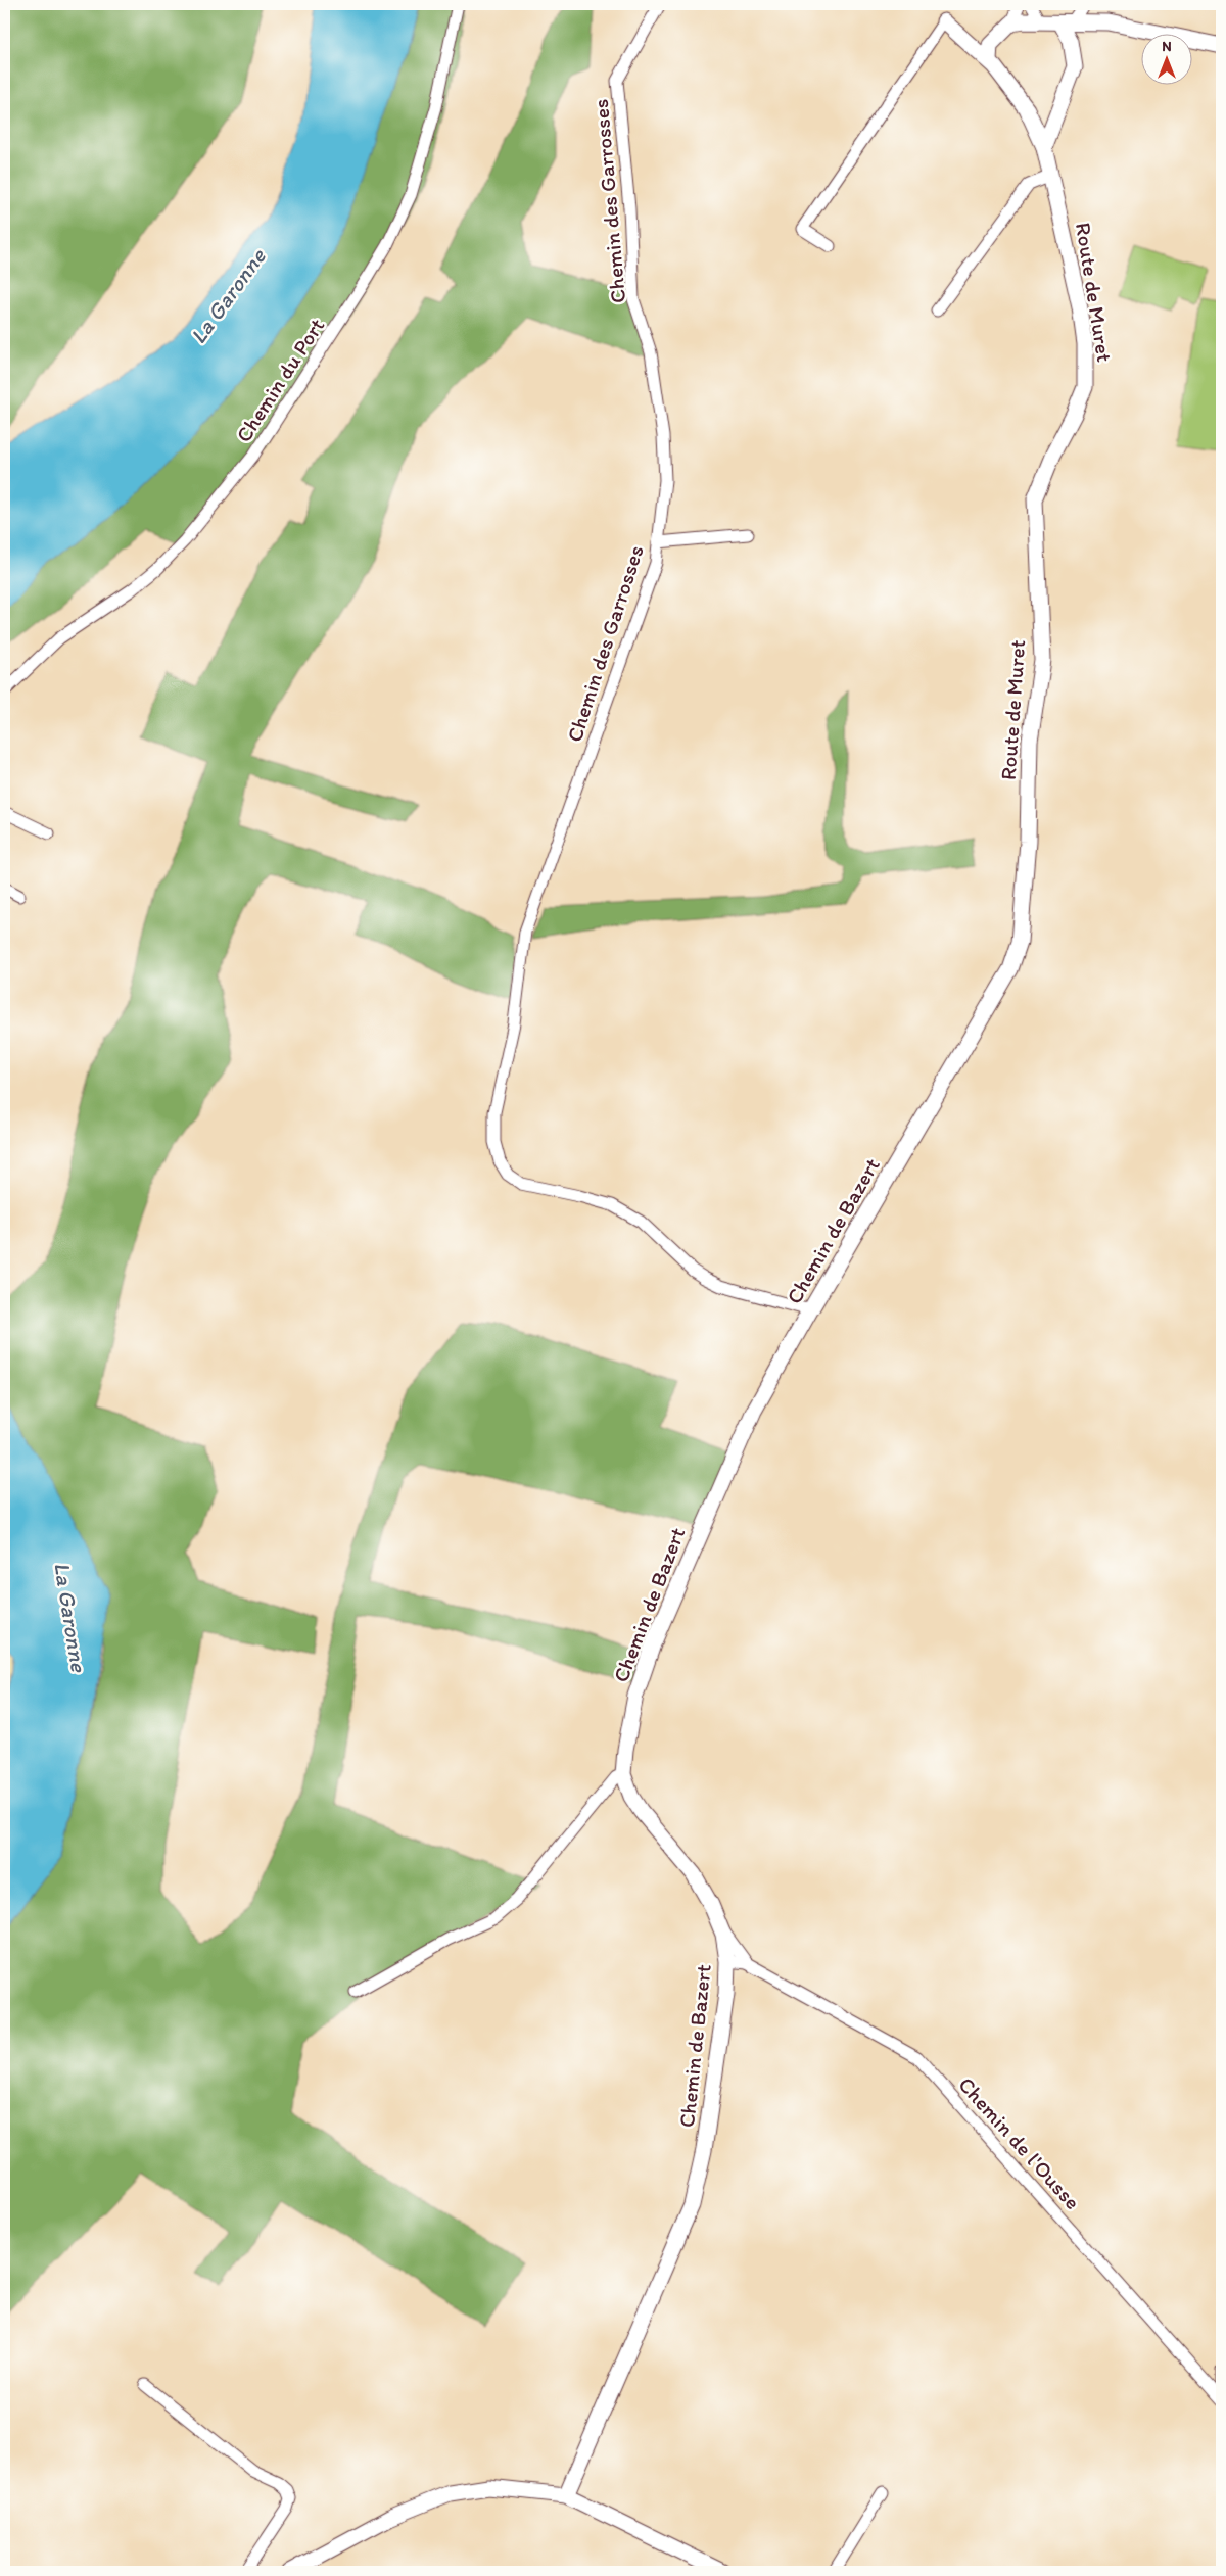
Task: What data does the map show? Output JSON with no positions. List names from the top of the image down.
{
  "streets": {
    "street": [
      "Chemin des Garrosses",
      "Route de Muret",
      "Chemin du Port",
      "Chemin de Bazert",
      "Chemin de l'Ousse"
    ]
  },
  "crossings": [
    ["Chemin des Garrosses", "Chemin de Bazert"],
    ["Route de Muret", "Chemin de Bazert"],
    ["Chemin de Bazert", "Chemin de l'Ousse"]
  ],
  "water": ["La Garonne"],
  "north": "top"
}
